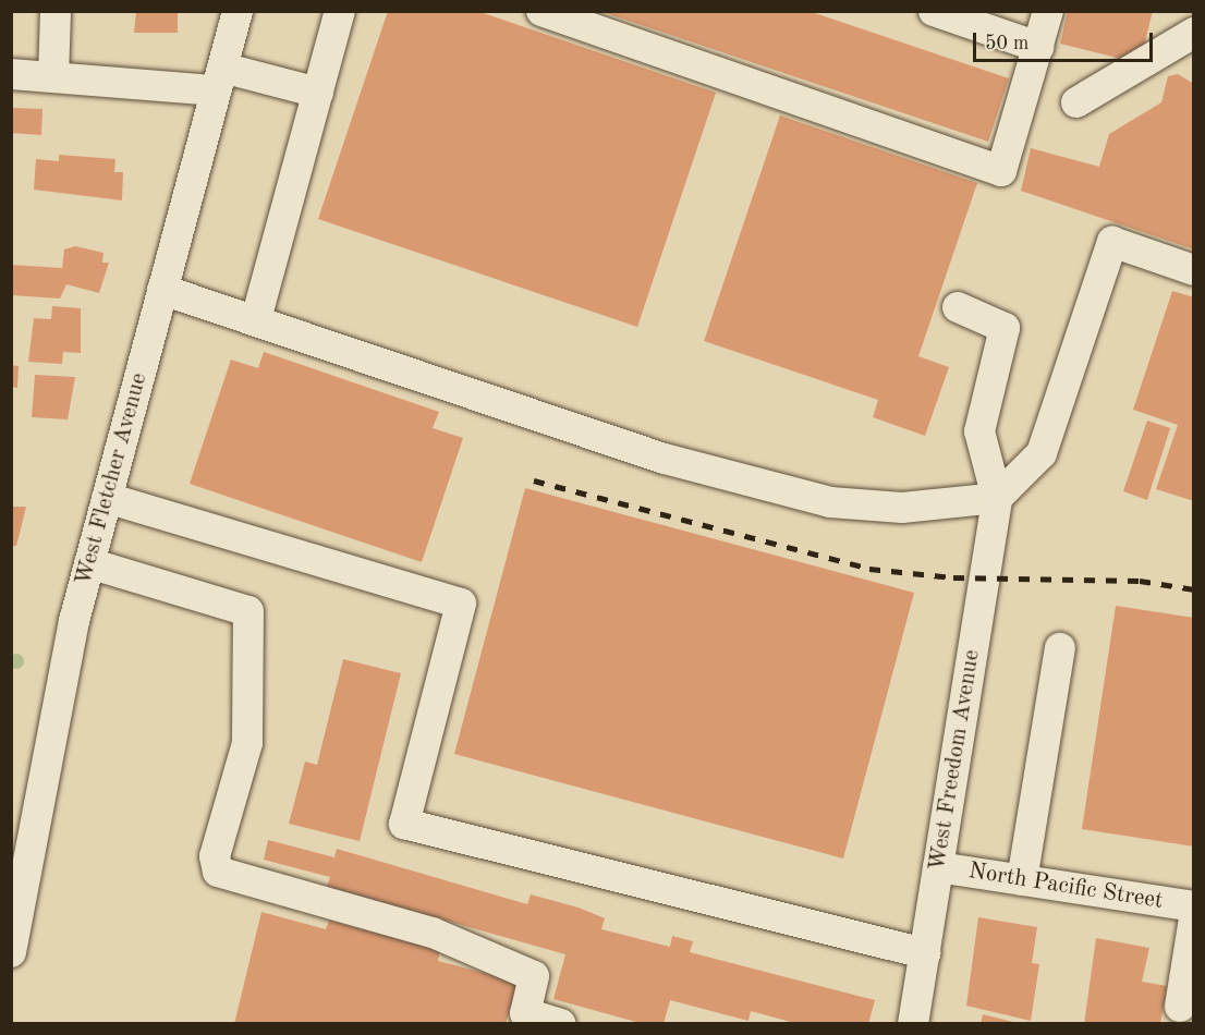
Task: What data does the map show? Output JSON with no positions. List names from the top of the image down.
{
  "streets": {
    "street": ["West Fletcher Avenue", "West Freedom Avenue", "North Pacific Street"]
  },
  "crossings": [
    ["West Freedom Avenue", "North Pacific Street"]
  ],
  "scale_bar": "50 m"
}
